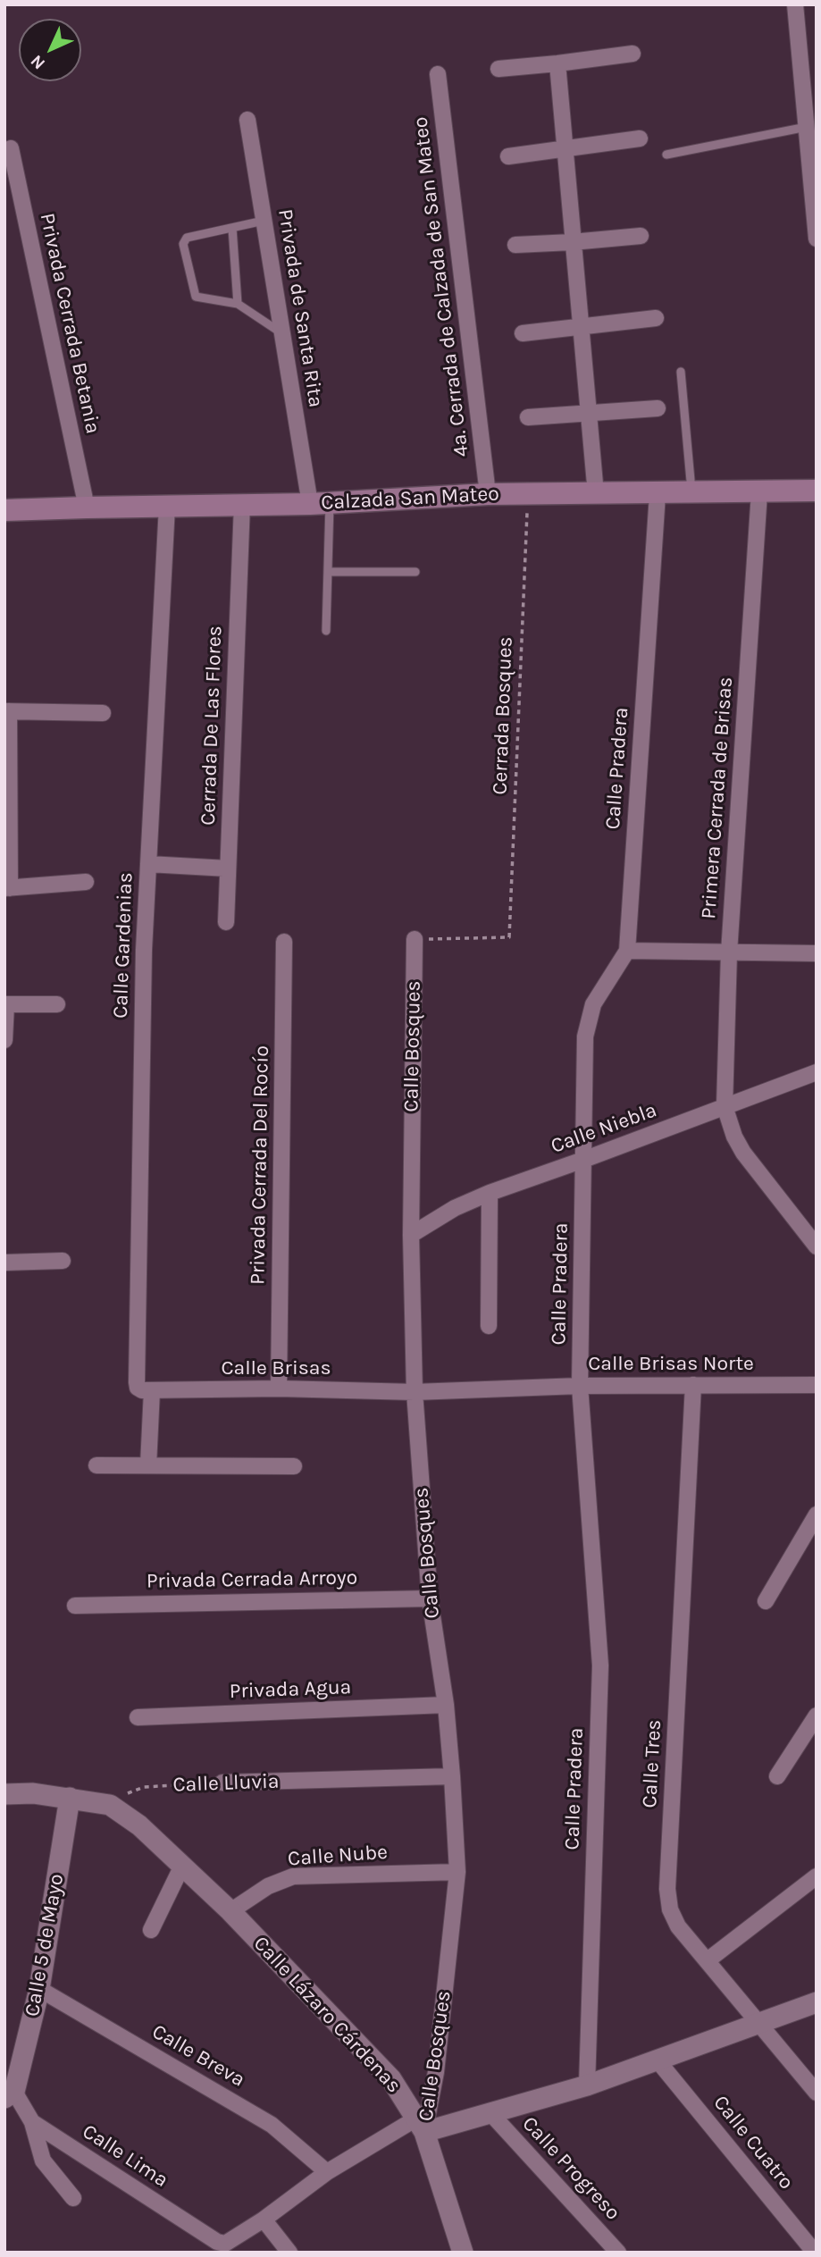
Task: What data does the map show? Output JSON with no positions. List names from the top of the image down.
{
  "streets": {
    "main road": ["Calzada San Mateo"],
    "street": [
      "4a. Cerrada de Calzada de San Mateo",
      "Privada de Santa Rita",
      "Privada Cerrada Betania",
      "Cerrada De Las Flores",
      "Calle Pradera",
      "Primera Cerrada de Brisas",
      "Calle Gardenias",
      "Calle Bosques",
      "Calle Niebla",
      "Privada Cerrada Del Rocío",
      "Calle Brisas Norte",
      "Calle Brisas",
      "Privada Cerrada Arroyo",
      "Privada Agua",
      "Calle Tres",
      "Calle Lluvia",
      "Calle Nube",
      "Calle 5 de Mayo",
      "Calle Lázaro Cárdenas",
      "Calle Breva",
      "Calle Cuatro",
      "Calle Lima",
      "Calle Progreso"
    ],
    "path": ["Cerrada Bosques"]
  },
  "crossings": [
    ["4a. Cerrada de Calzada de San Mateo", "Calzada San Mateo"],
    ["Privada de Santa Rita", "Calzada San Mateo"],
    ["Privada Cerrada Betania", "Calzada San Mateo"],
    ["Calzada San Mateo", "Cerrada Bosques"],
    ["Calzada San Mateo", "Cerrada De Las Flores"],
    ["Calzada San Mateo", "Calle Pradera"],
    ["Calzada San Mateo", "Primera Cerrada de Brisas"],
    ["Calzada San Mateo", "Calle Gardenias"],
    ["Cerrada Bosques", "Calle Bosques"],
    ["Calle Pradera", "Calle Niebla"],
    ["Calle Pradera", "Calle Brisas Norte"],
    ["Primera Cerrada de Brisas", "Calle Niebla"],
    ["Calle Gardenias", "Calle Brisas"],
    ["Calle Bosques", "Calle Niebla"],
    ["Calle Bosques", "Calle Brisas Norte"],
    ["Calle Bosques", "Calle Brisas"],
    ["Calle Bosques", "Privada Cerrada Arroyo"],
    ["Calle Bosques", "Privada Agua"],
    ["Calle Bosques", "Calle Lluvia"],
    ["Calle Bosques", "Calle Nube"],
    ["Calle Bosques", "Calle Lázaro Cárdenas"],
    ["Privada Cerrada Del Rocío", "Calle Brisas"],
    ["Calle Brisas Norte", "Calle Brisas"],
    ["Calle Brisas Norte", "Calle Tres"],
    ["Calle Lluvia", "Calle Lázaro Cárdenas"],
    ["Calle Nube", "Calle Lázaro Cárdenas"],
    ["Calle 5 de Mayo", "Calle Breva"],
    ["Calle 5 de Mayo", "Calle Lima"]
  ],
  "north": "bottom left"
}
